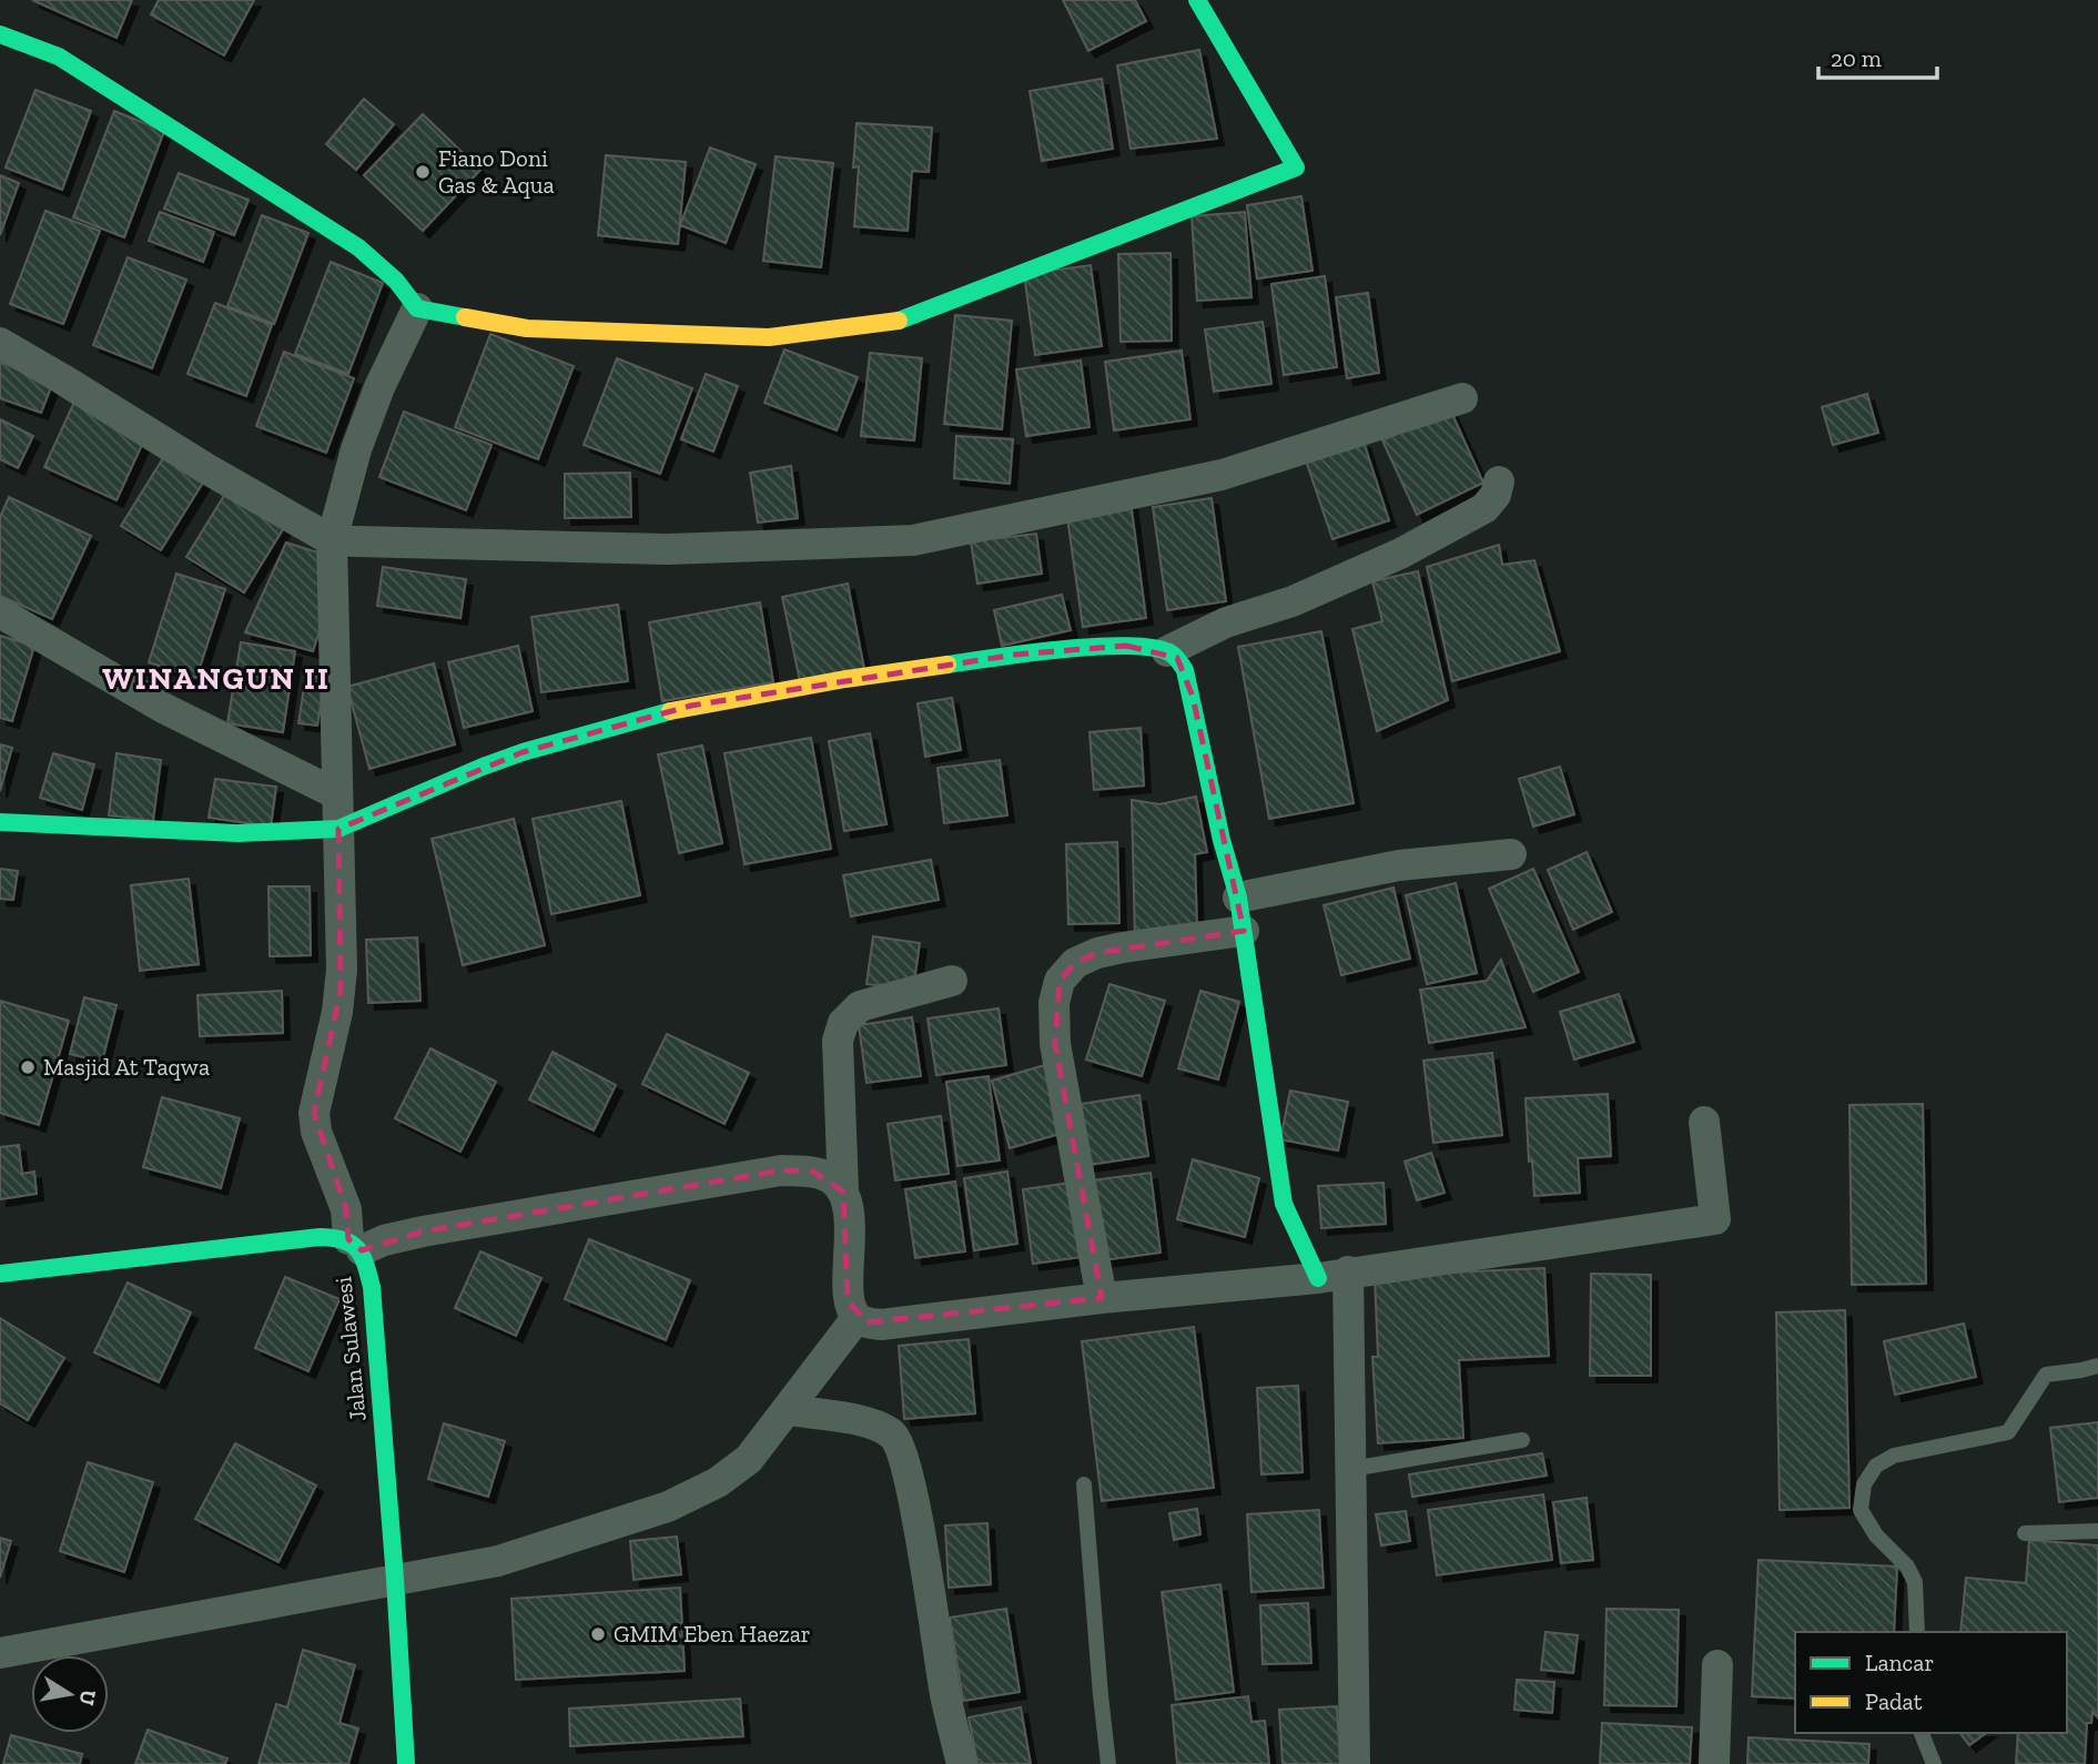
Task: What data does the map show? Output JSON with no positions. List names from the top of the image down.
{
  "streets": {
    "street": ["Jalan Sulawesi"]
  },
  "districts": ["WINANGUN II"],
  "places": ["Fiano Doni Gas & Aqua", "Masjid At Taqwa", "GMIM Eben Haezar"],
  "legend": ["Lancar", "Padat"],
  "scale_bar": "20 m",
  "north": "right"
}
